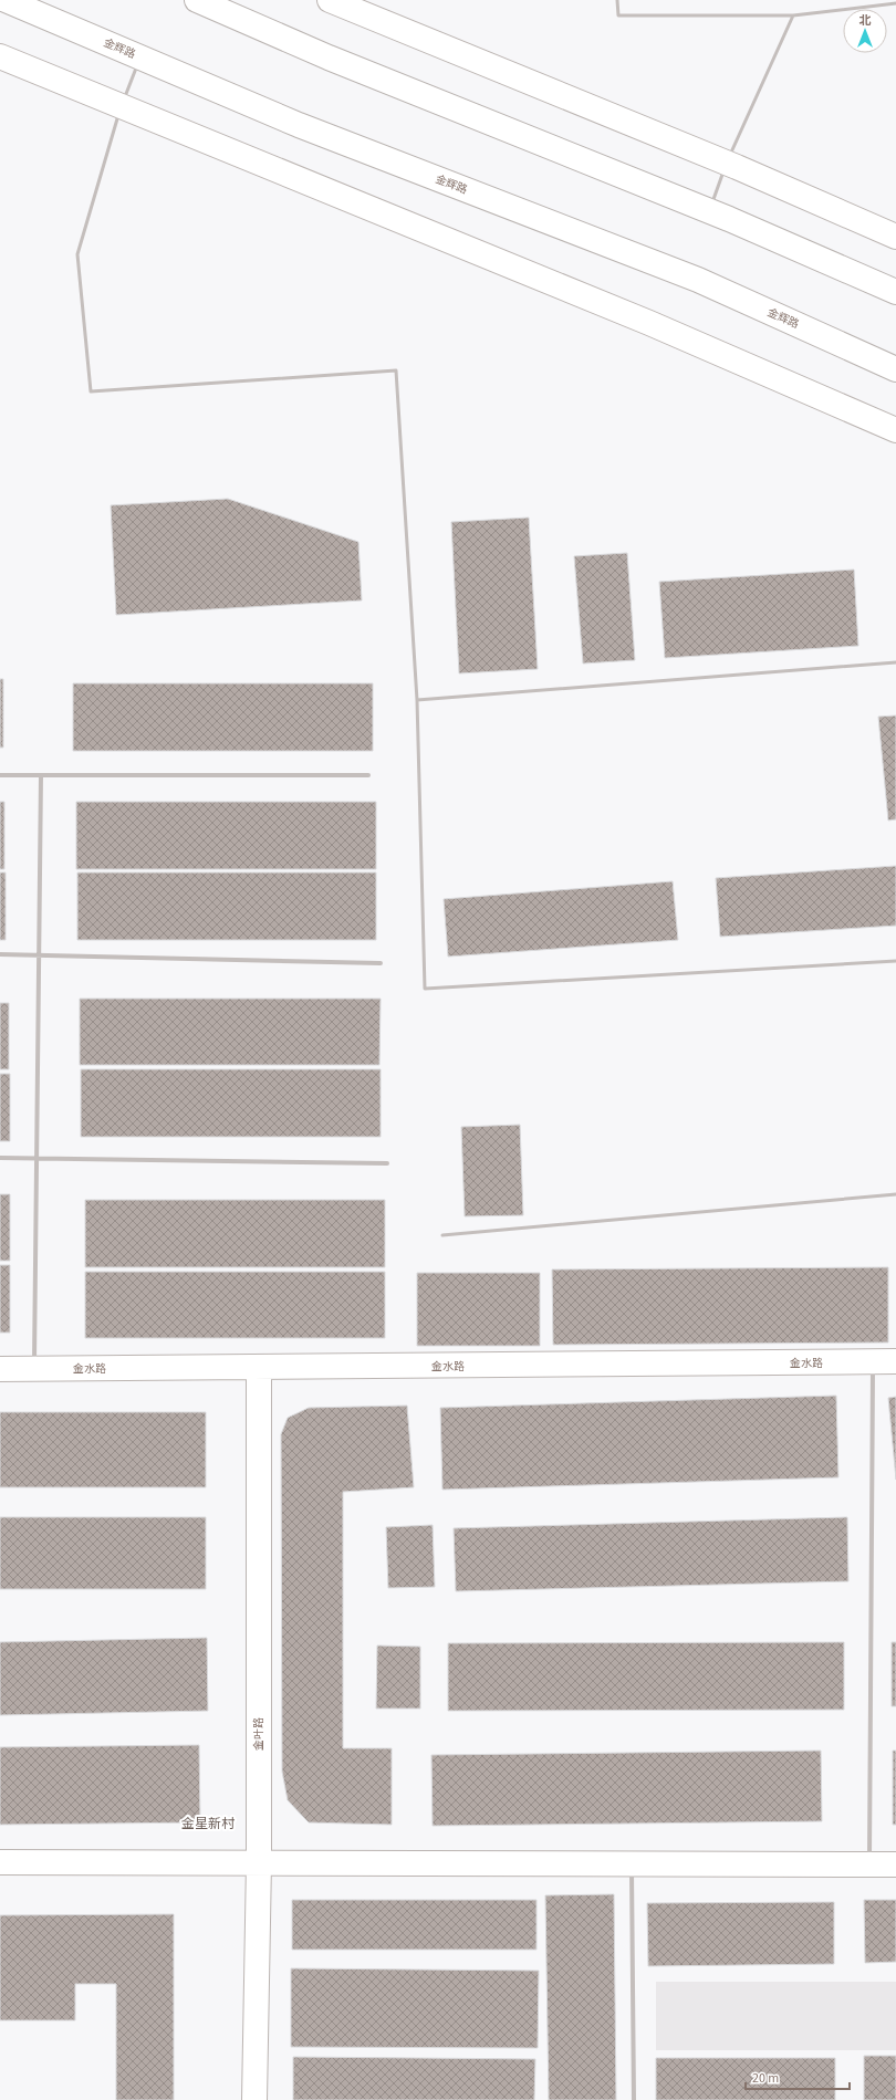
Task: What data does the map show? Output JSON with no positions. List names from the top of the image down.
{
  "streets": {
    "street": ["金辉路", "金水路", "金叶路"]
  },
  "crossings": [
    ["金水路", "金叶路"]
  ],
  "districts": ["金星新村"],
  "scale_bar": "20 m",
  "north": "top"
}
